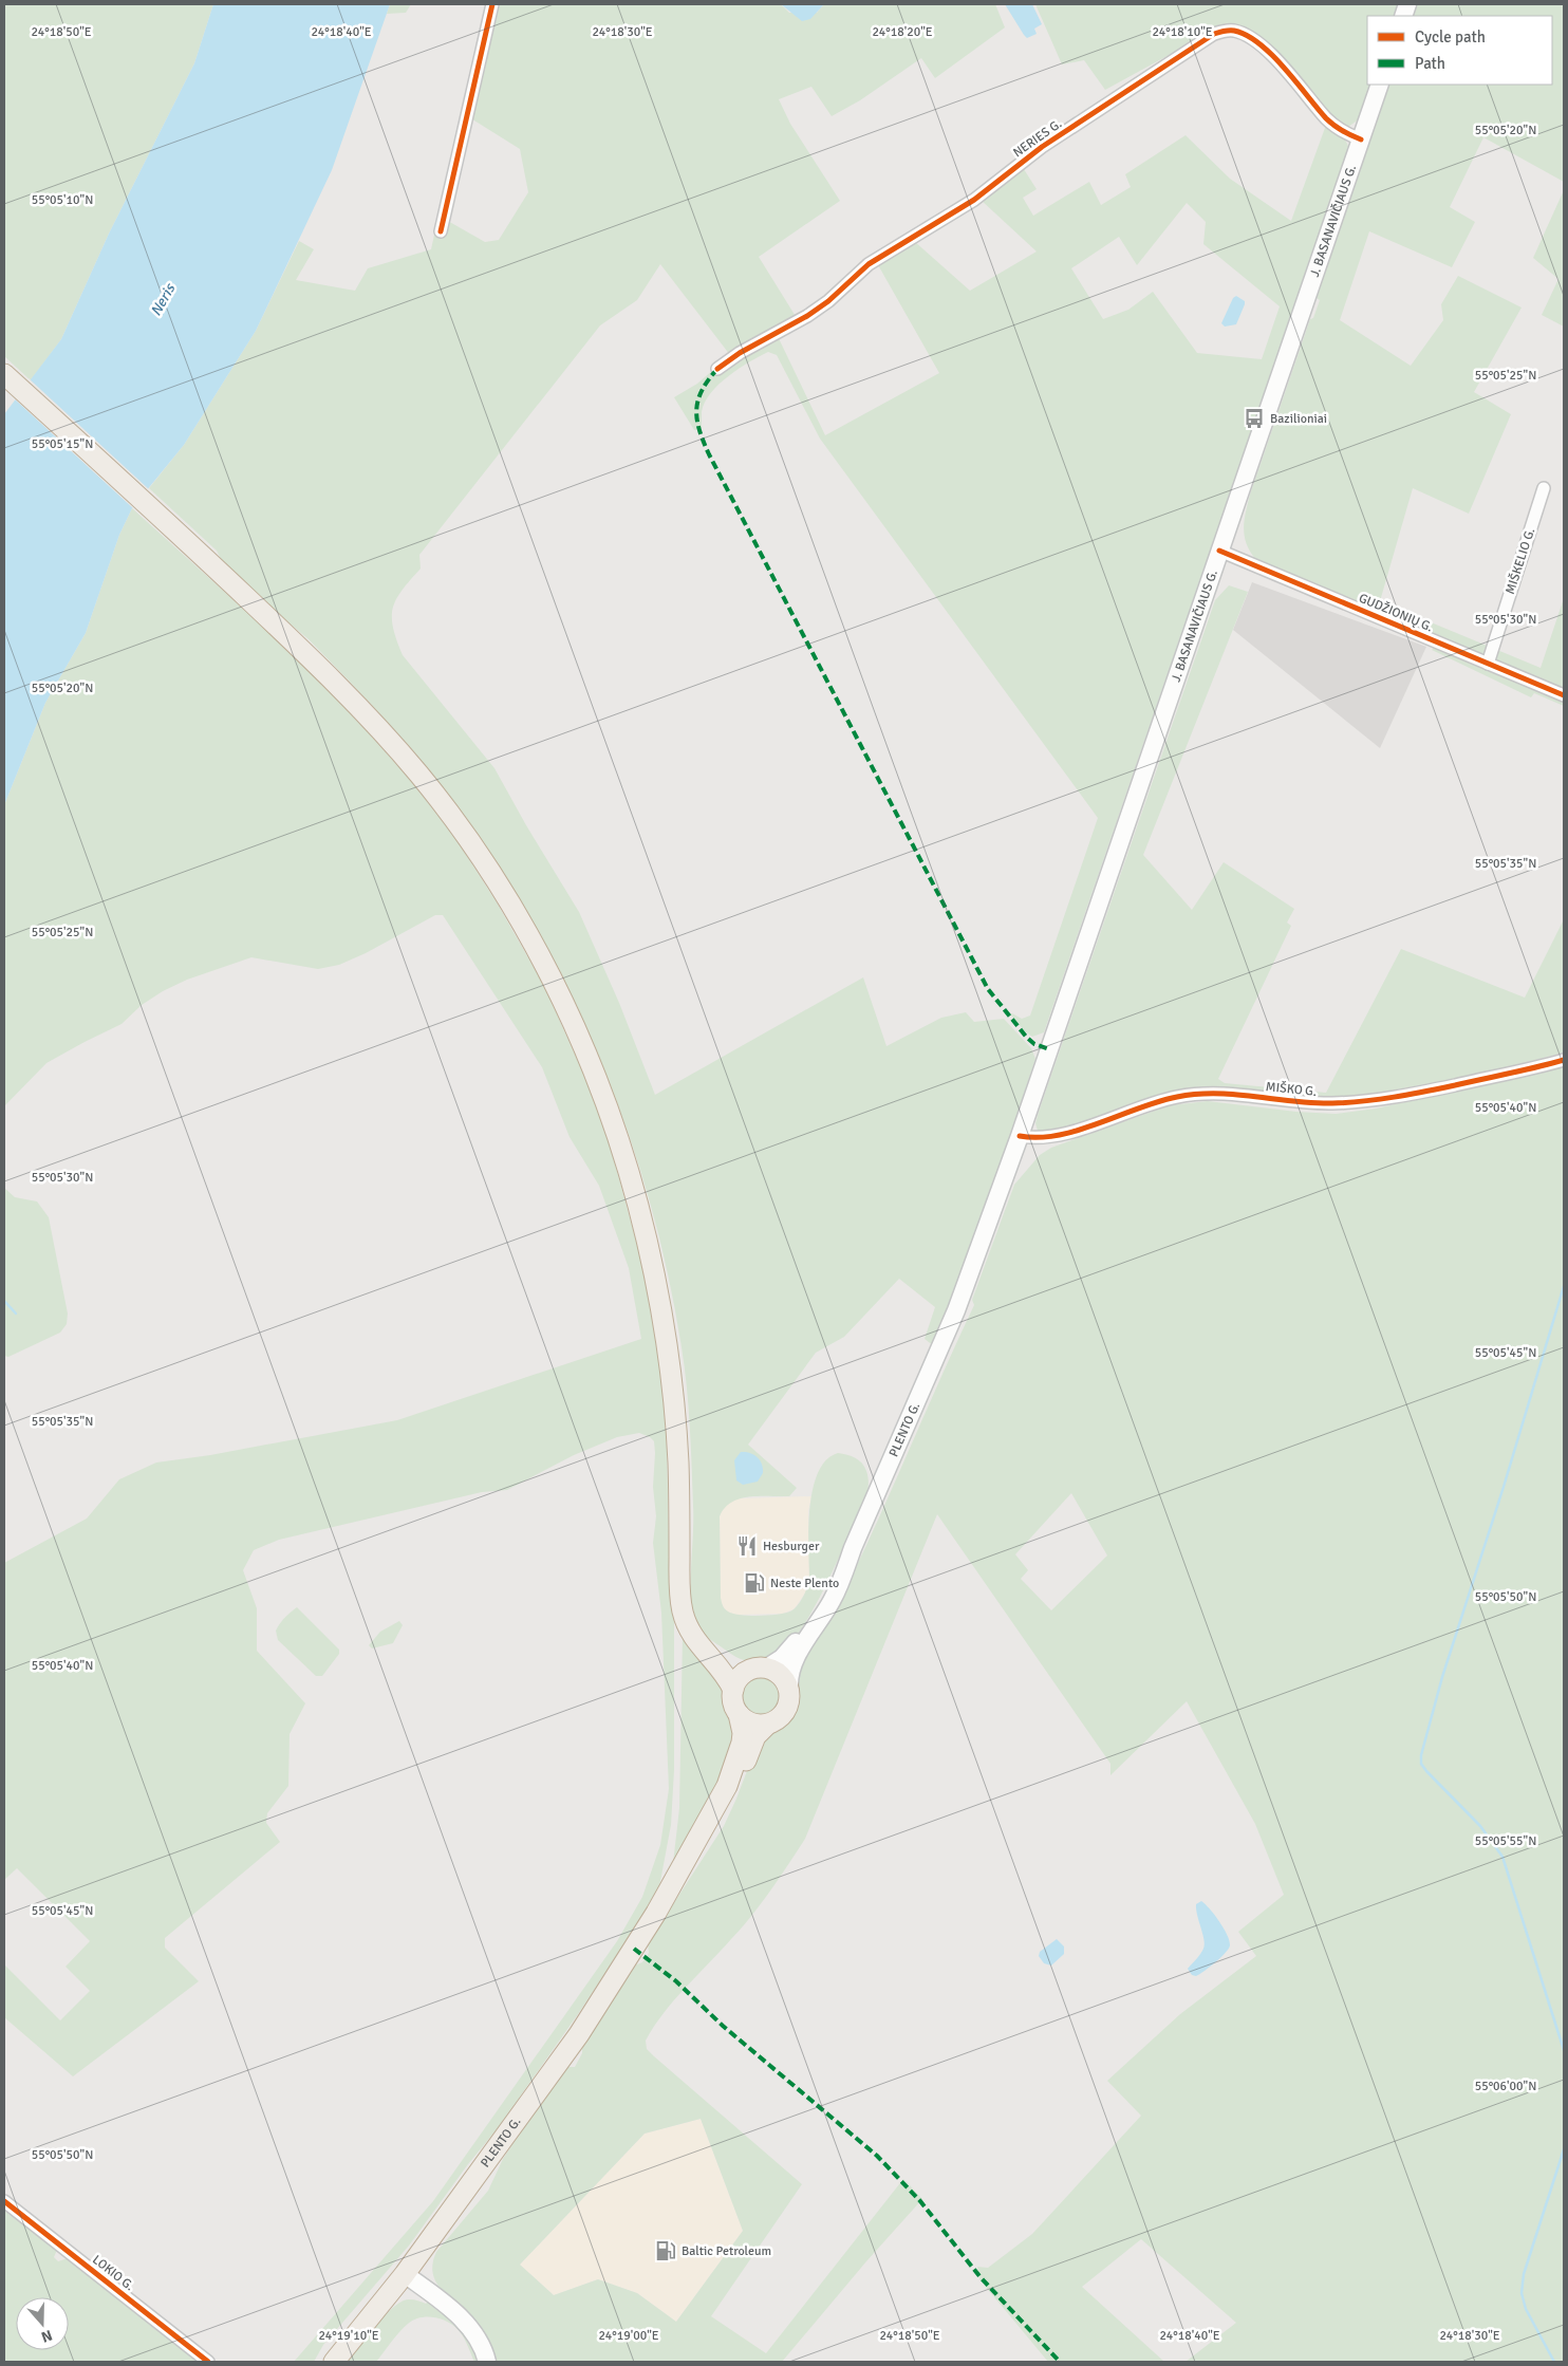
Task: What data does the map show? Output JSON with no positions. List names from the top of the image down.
{
  "streets": {
    "highway": ["PLENTO G."],
    "main road": ["J. BASANAVIČIAUS G."],
    "street": [
      "NERIES G.",
      "MIŠKELIO G.",
      "GUDŽIONIŲ G.",
      "MIŠKO G.",
      "LOKIO G."
    ]
  },
  "crossings": [
    ["NERIES G.", "J. BASANAVIČIAUS G."],
    ["J. BASANAVIČIAUS G.", "GUDŽIONIŲ G."],
    ["J. BASANAVIČIAUS G.", "MIŠKO G."],
    ["J. BASANAVIČIAUS G.", "PLENTO G."],
    ["MIŠKELIO G.", "GUDŽIONIŲ G."],
    ["MIŠKO G.", "PLENTO G."]
  ],
  "water": ["Neris"],
  "places": {
    "bus stop": ["Bazilioniai"],
    "restaurant": ["Hesburger"],
    "fuel station": ["Neste Plento", "Baltic Petroleum"]
  },
  "legend": ["Cycle path", "Path"],
  "north": "bottom",
  "coordinates": [
    "24°18'50\"E",
    "24°18'40\"E",
    "24°18'30\"E",
    "24°18'20\"E",
    "24°18'10\"E",
    "55°05'20\"N",
    "55°05'10\"N",
    "55°05'25\"N",
    "55°05'15\"N",
    "55°05'30\"N",
    "55°05'35\"N",
    "55°05'40\"N",
    "55°05'45\"N",
    "55°05'50\"N",
    "55°05'55\"N",
    "55°06'00\"N",
    "24°19'10\"E",
    "24°19'00\"E"
  ]
}
